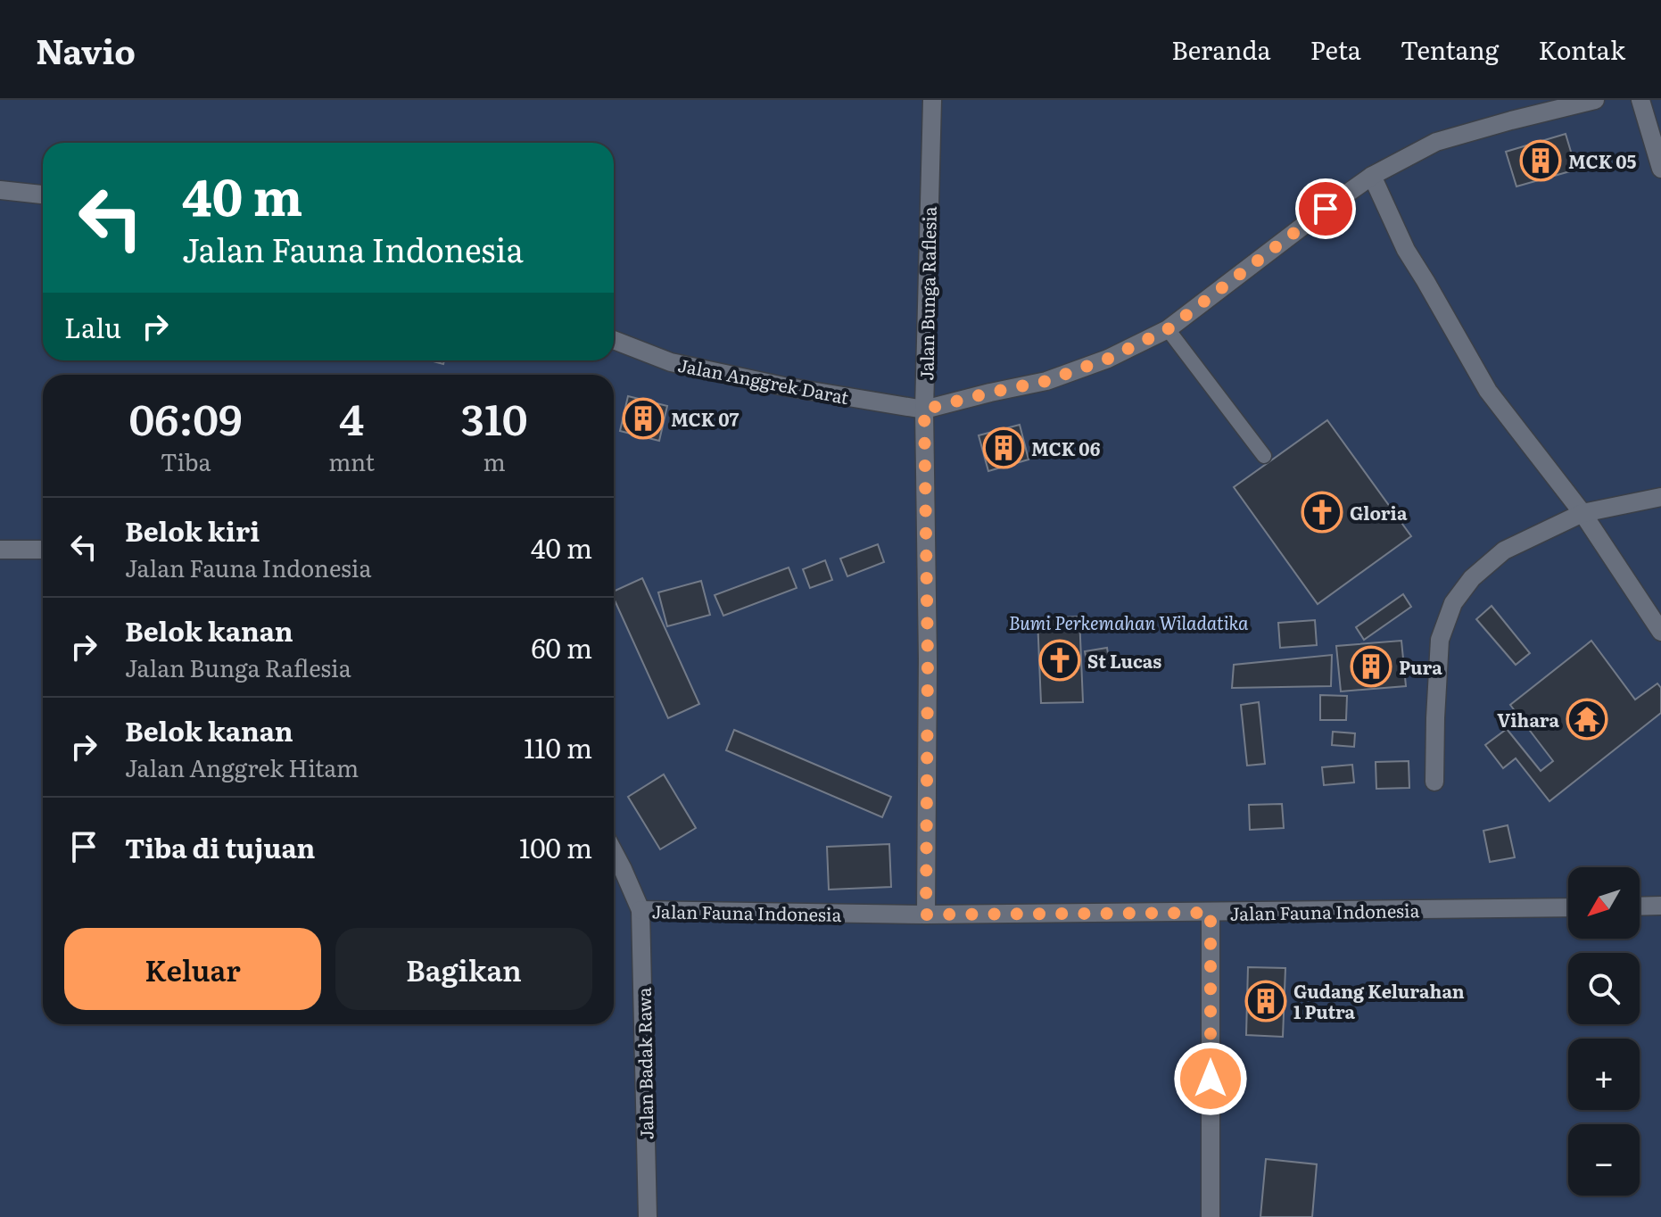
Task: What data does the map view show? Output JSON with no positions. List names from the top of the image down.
{
  "streets": {
    "street": [
      "Jalan Bunga Raflesia",
      "Jalan Anggrek Darat",
      "Jalan Fauna Indonesia",
      "Jalan Badak Rawa"
    ]
  },
  "crossings": [
    ["Jalan Bunga Raflesia", "Jalan Anggrek Darat"],
    ["Jalan Bunga Raflesia", "Jalan Fauna Indonesia"],
    ["Jalan Fauna Indonesia", "Jalan Badak Rawa"]
  ],
  "parks": ["Bumi Perkemahan Wiladatika"],
  "places": {
    "building": [
      "MCK 05",
      "MCK 07",
      "MCK 06",
      "Pura",
      "Gudang Kelurahan 1 Putra"
    ],
    "church": ["Gloria", "St Lucas"],
    "temple": ["Vihara"]
  },
  "north": "bottom left",
  "page": {
    "header": "Navio",
    "nav": [
      "Beranda",
      "Peta",
      "Tentang",
      "Kontak"
    ],
    "turn": ["40 m", "Jalan Fauna Indonesia"],
    "then": "Lalu",
    "eta": [
      "06:09",
      "Tiba",
      "4",
      "mnt",
      "310",
      "m"
    ],
    "list": [
      {
        "name": "Belok kiri",
        "note": "Jalan Fauna Indonesia",
        "value": "40 m"
      },
      {
        "name": "Belok kanan",
        "note": "Jalan Bunga Raflesia",
        "value": "60 m"
      },
      {
        "name": "Belok kanan",
        "note": "Jalan Anggrek Hitam",
        "value": "110 m"
      },
      {
        "name": "Tiba di tujuan",
        "value": "100 m"
      }
    ],
    "map_buttons": ["+", "−"],
    "buttons": ["Keluar", "Bagikan"]
  }
}
